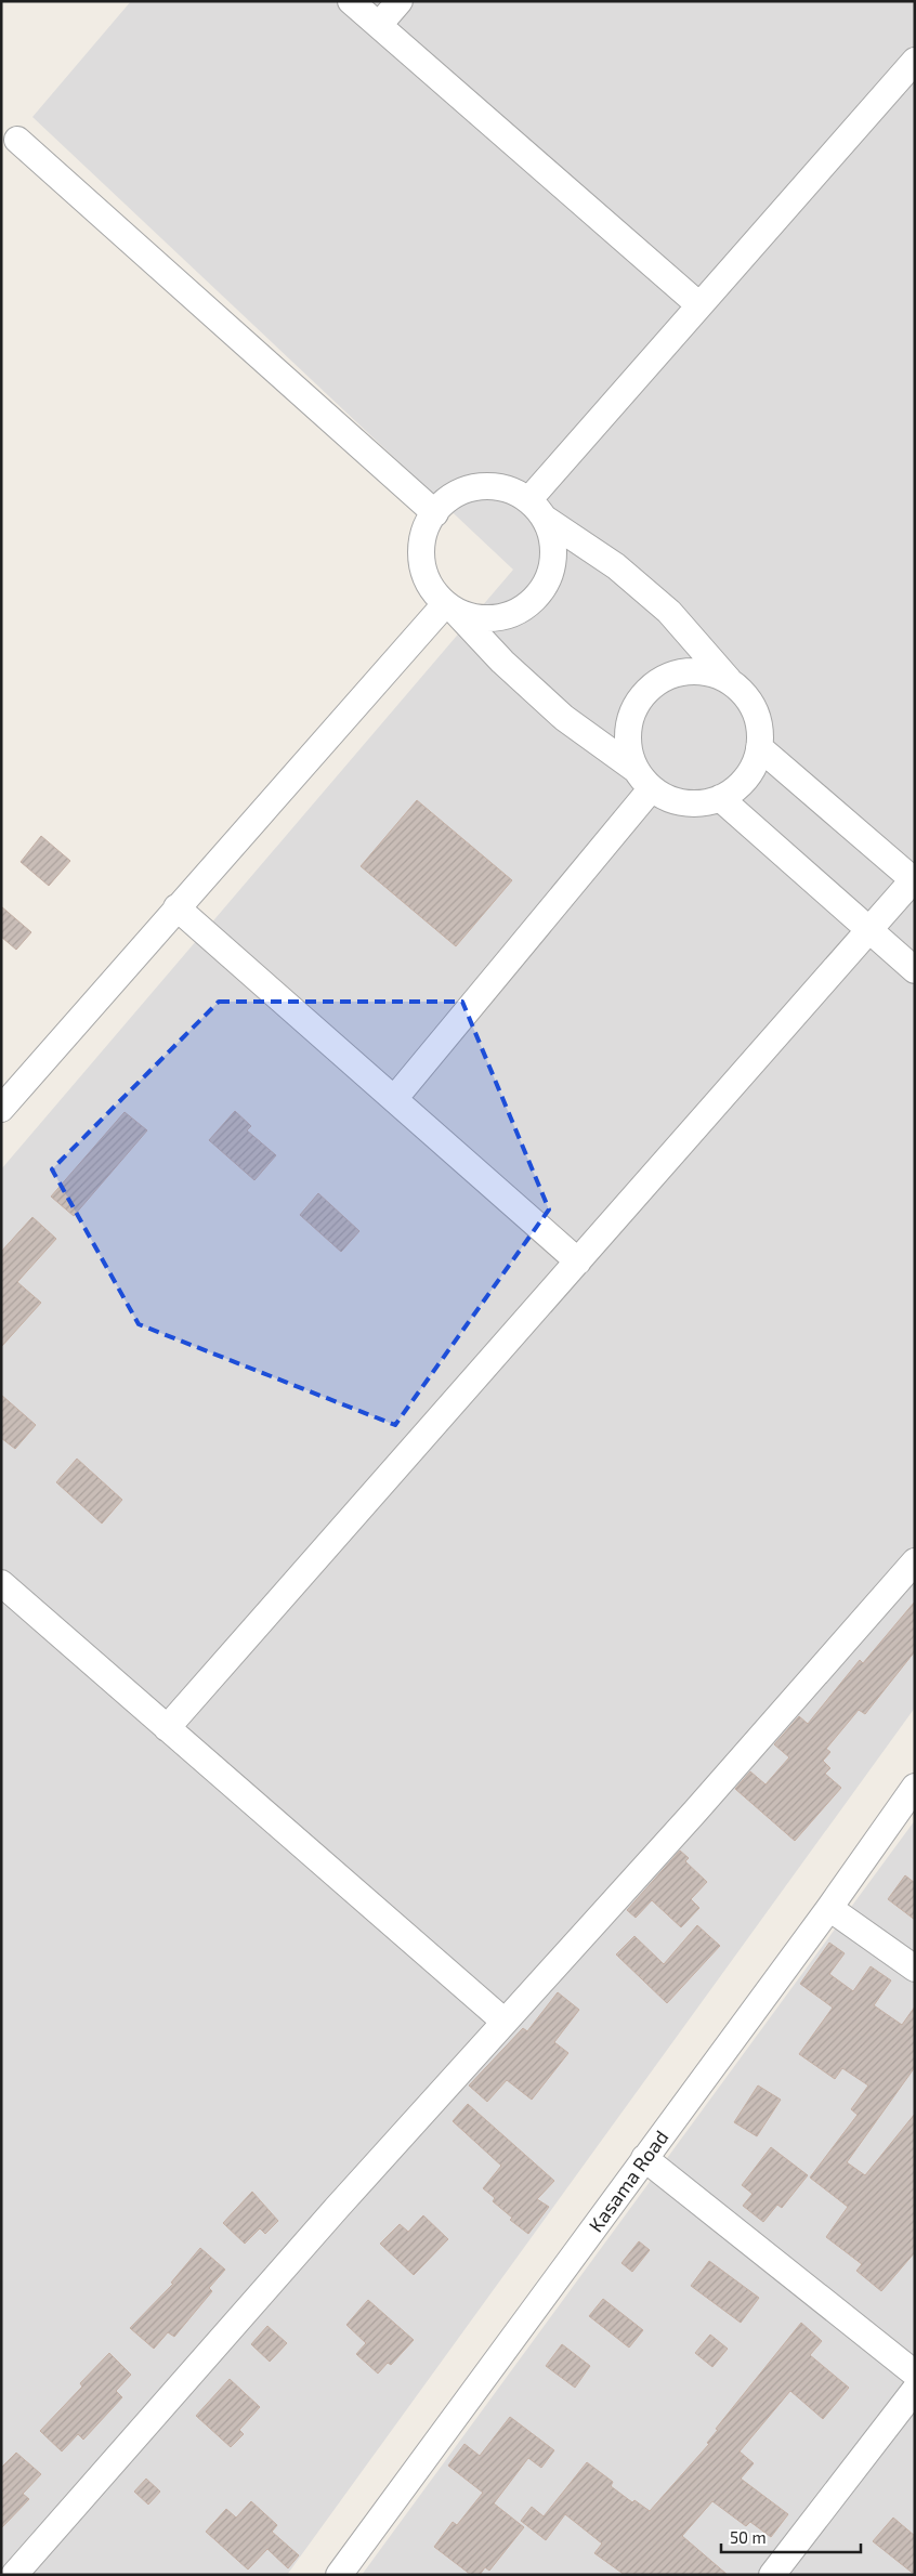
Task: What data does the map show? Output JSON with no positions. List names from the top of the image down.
{
  "streets": {
    "street": ["Kasama Road"]
  },
  "scale_bar": "50 m"
}
